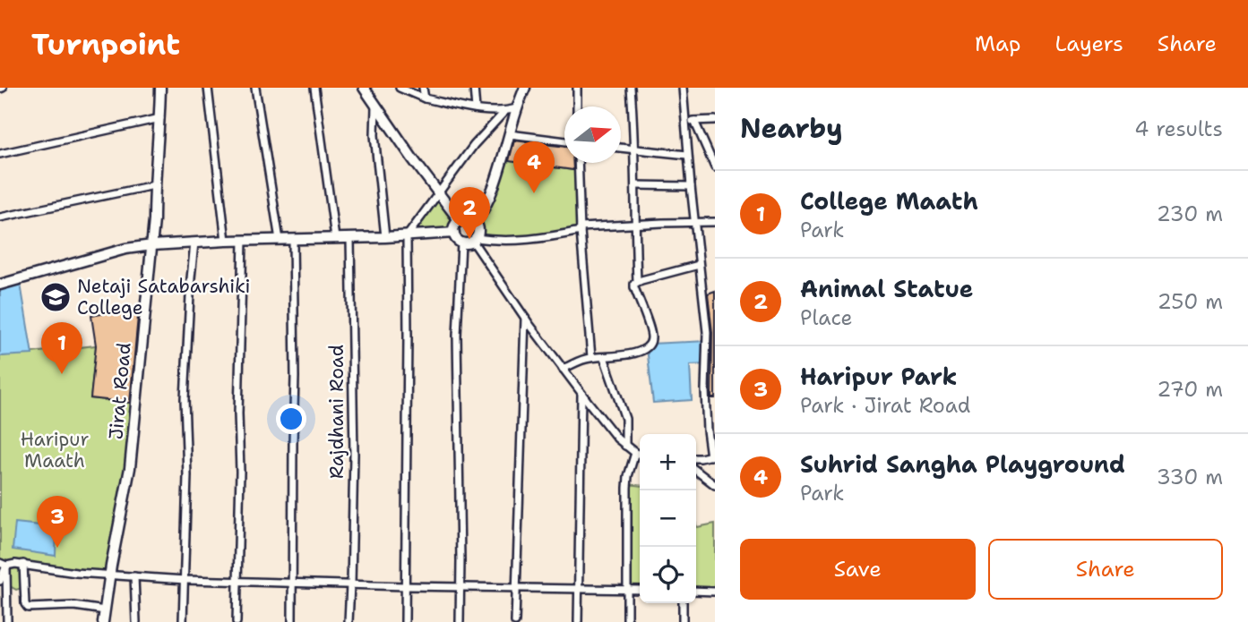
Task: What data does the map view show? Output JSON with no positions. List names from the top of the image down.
{
  "streets": {
    "main road": ["Jirat Road"],
    "street": ["Rajdhani Road"]
  },
  "parks": ["Haripur Maath"],
  "places": {
    "school or university": ["Netaji Satabarshiki College"]
  },
  "north": "right",
  "page": {
    "header": "Turnpoint",
    "nav": ["Map", "Layers", "Share"],
    "heading": ["Nearby", "4 results"],
    "pins": [
      "4",
      "2",
      "1",
      "3"
    ],
    "list": [
      {
        "mark": "1",
        "name": "College Maath",
        "note": "Park",
        "value": "230 m"
      },
      {
        "mark": "2",
        "name": "Animal Statue",
        "note": "Place",
        "value": "250 m"
      },
      {
        "mark": "3",
        "name": "Haripur Park",
        "note": "Park · Jirat Road",
        "value": "270 m"
      },
      {
        "mark": "4",
        "name": "Suhrid Sangha Playground",
        "note": "Park",
        "value": "330 m"
      }
    ],
    "map_buttons": ["+", "−"],
    "buttons": ["Save", "Share"]
  }
}
